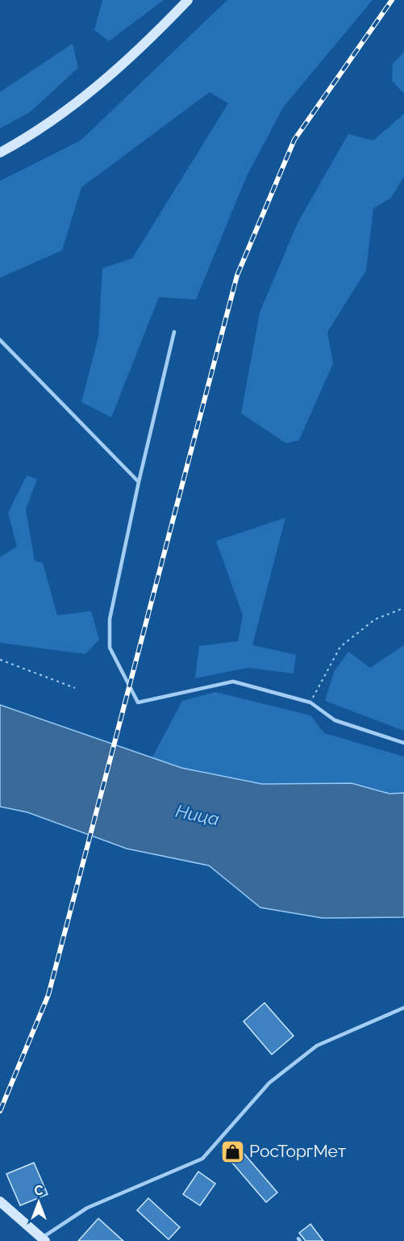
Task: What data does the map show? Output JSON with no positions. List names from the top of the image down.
{
  "water": ["Ница"],
  "places": {
    "shop": ["РосТоргМет"]
  },
  "north": "top"
}
